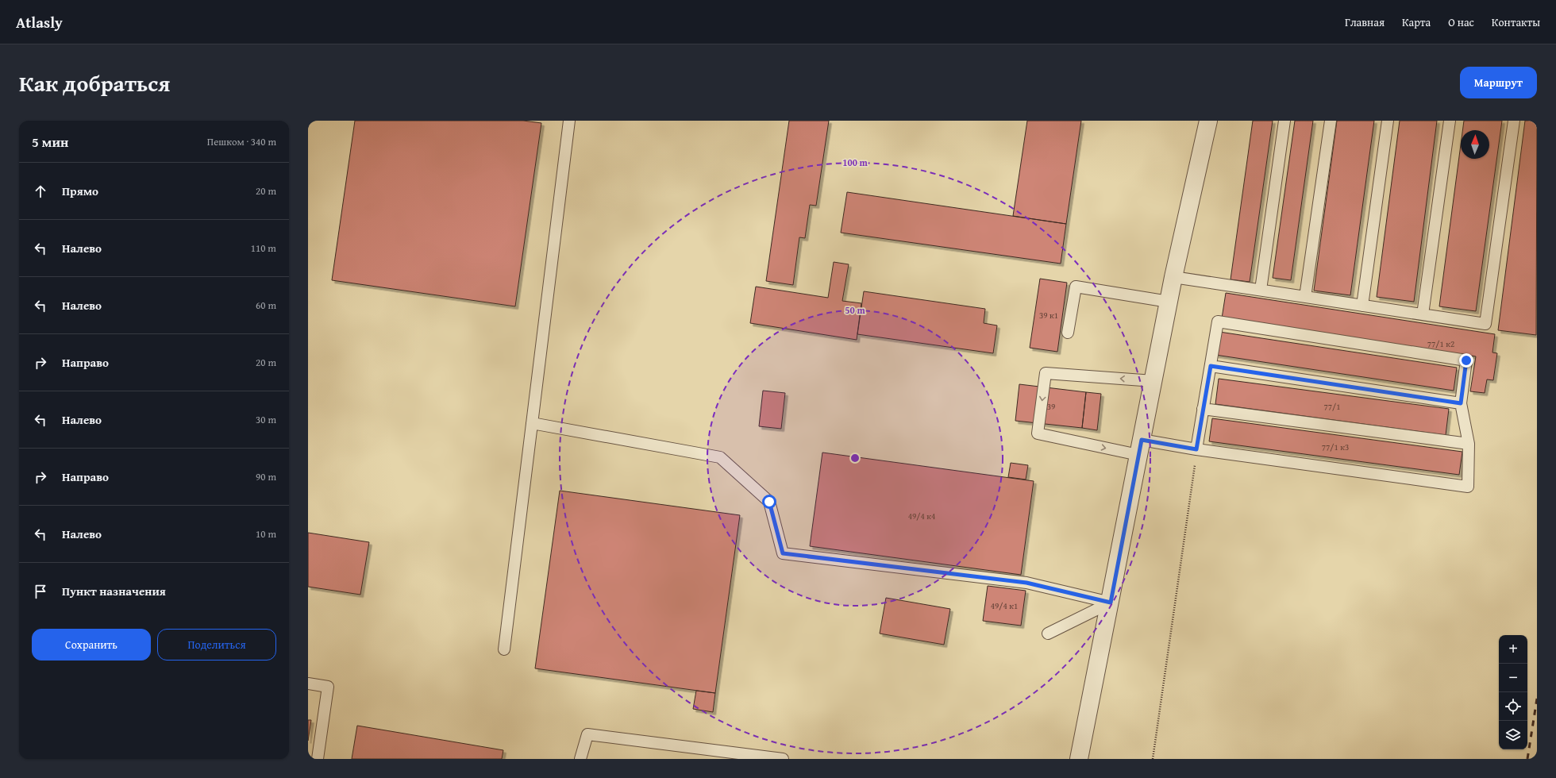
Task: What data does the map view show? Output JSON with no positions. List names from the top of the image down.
{
  "house_numbers": [
    "39 к1",
    "77/1 к2",
    "39",
    "77/1",
    "77/1 к3",
    "49/4 к4",
    "49/4 к1"
  ],
  "north": "top",
  "page": {
    "header": "Atlasly",
    "nav": [
      "Главная",
      "Карта",
      "О нас",
      "Контакты"
    ],
    "title": "Как добраться",
    "buttons": [
      "Маршрут",
      ["Сохранить", "Поделиться"]
    ],
    "heading": ["5 мин", "Пешком · 340 m"],
    "list": [
      ["Прямо", "20 m"],
      ["Налево", "110 m"],
      ["Налево", "60 m"],
      ["Направо", "20 m"],
      ["Налево", "30 m"],
      ["Направо", "90 m"],
      ["Налево", "10 m"],
      "Пункт назначения"
    ],
    "map_buttons": ["+", "−"]
  },
  "rings": ["100 m", "50 m"]
}
